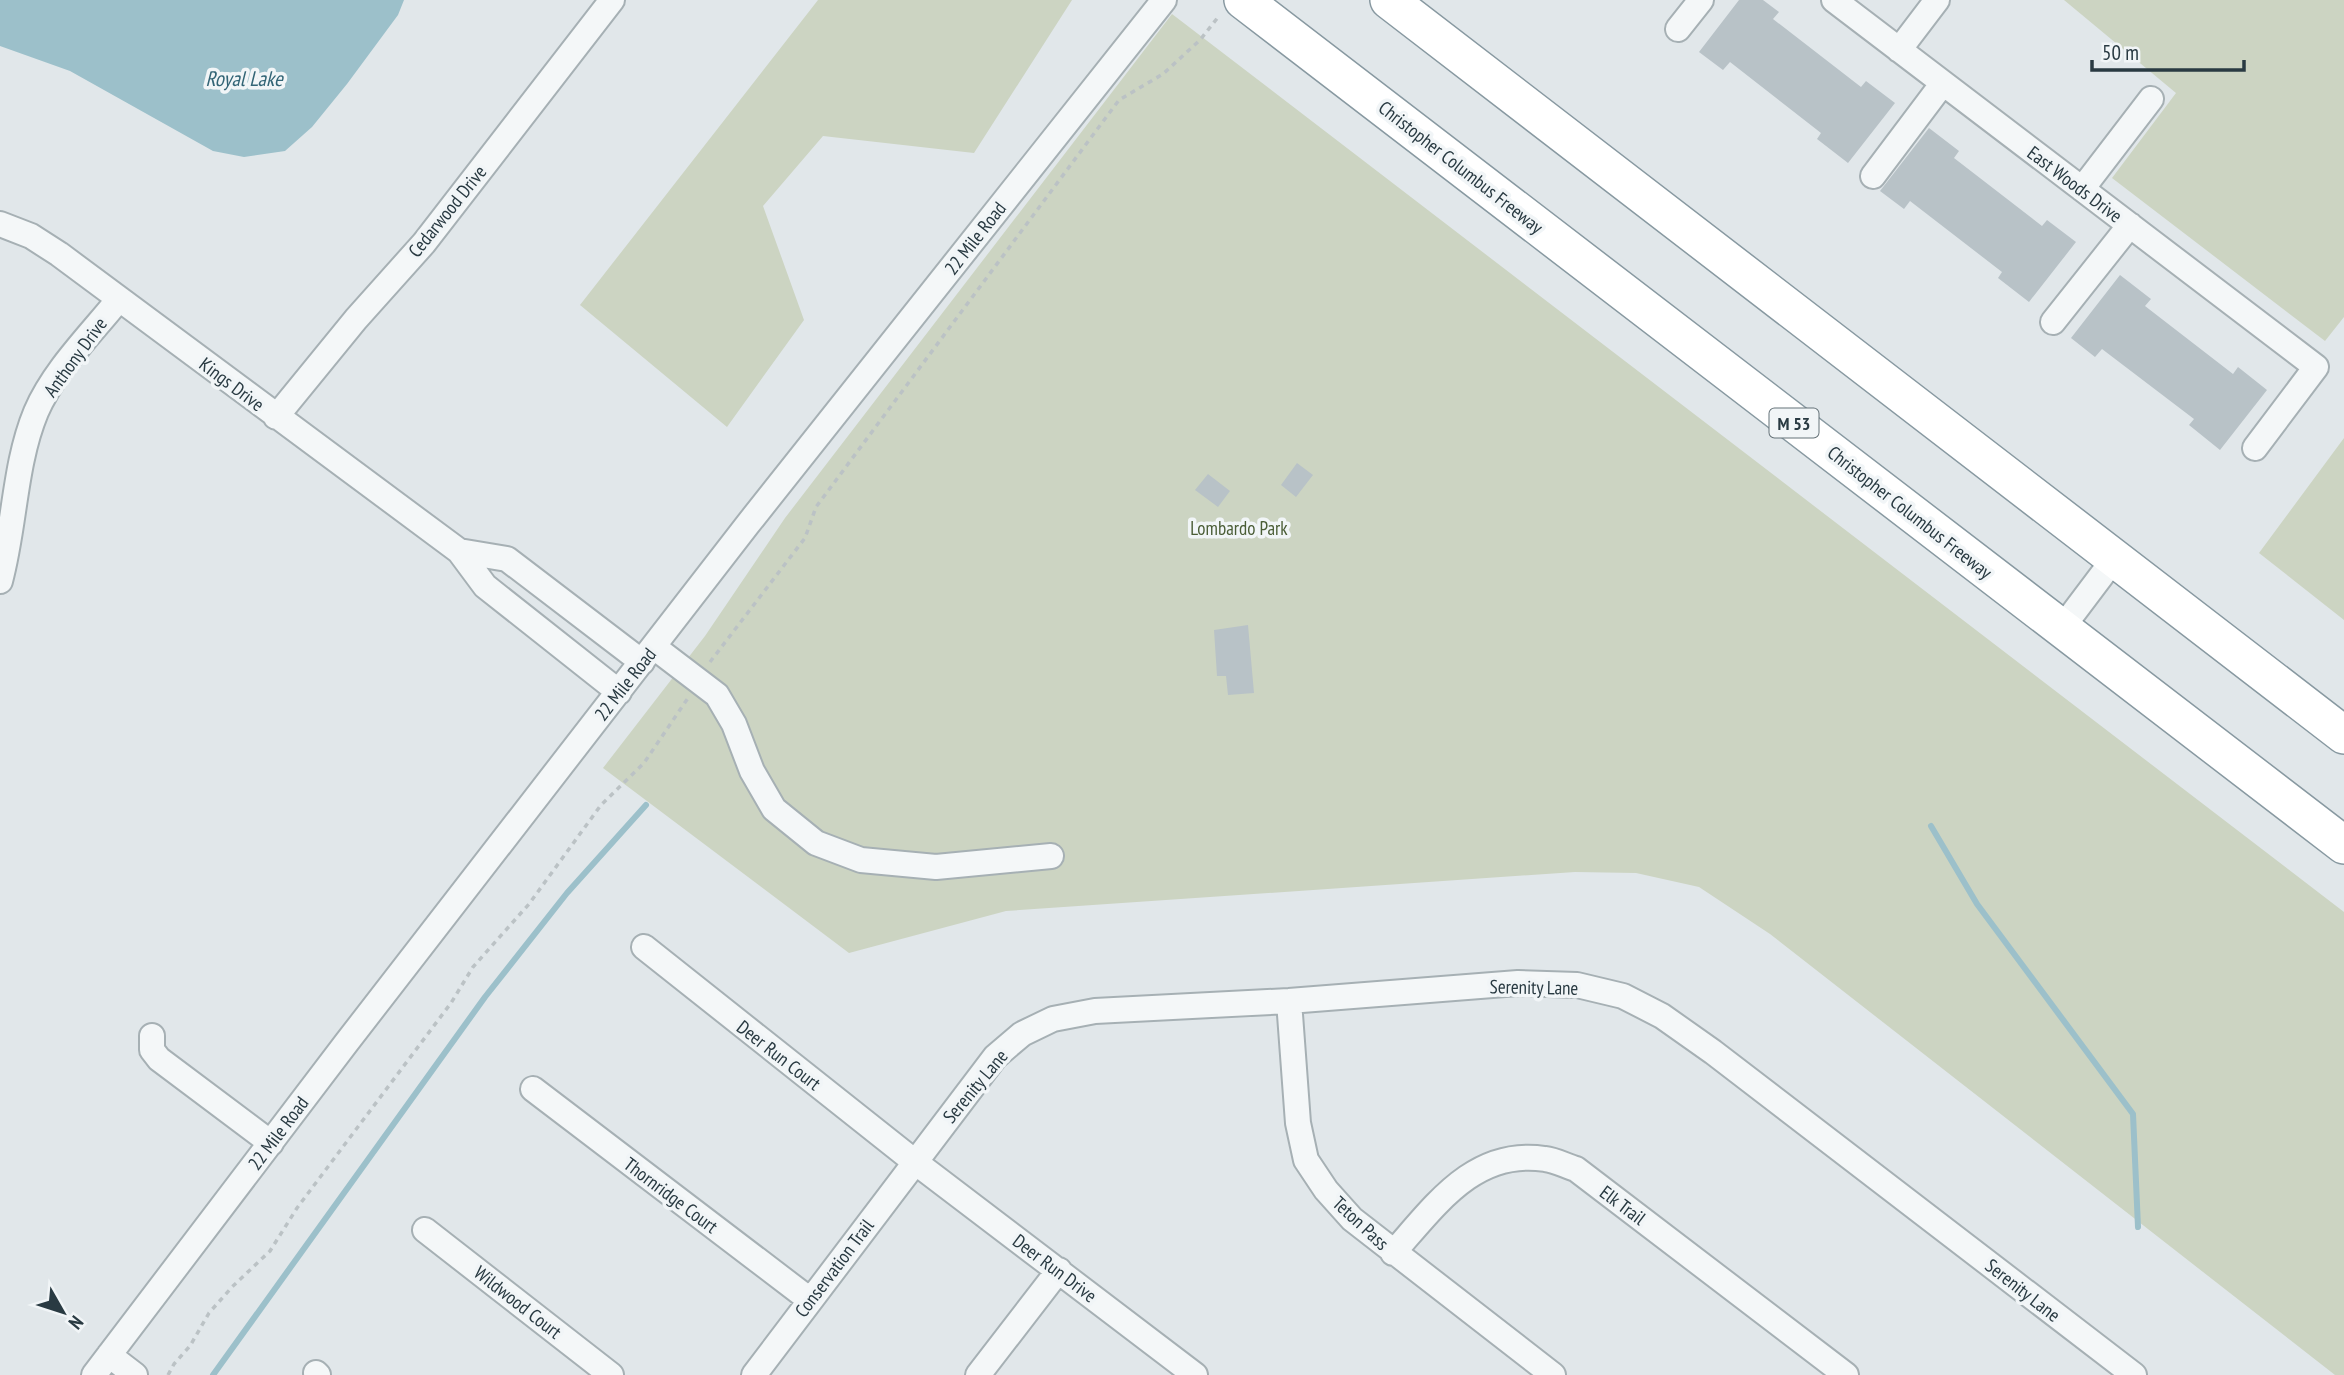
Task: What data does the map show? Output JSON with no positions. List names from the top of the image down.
{
  "streets": {
    "highway": ["Christopher Columbus Freeway", "M 53"],
    "street": [
      "East Woods Drive",
      "Cedarwood Drive",
      "22 Mile Road",
      "Anthony Drive",
      "Kings Drive",
      "Serenity Lane",
      "Deer Run Court",
      "Thornridge Court",
      "Elk Trail",
      "Teton Pass",
      "Conservation Trail",
      "Deer Run Drive",
      "Wildwood Court"
    ]
  },
  "crossings": [
    ["Cedarwood Drive", "Kings Drive"],
    ["22 Mile Road", "Kings Drive"],
    ["Anthony Drive", "Kings Drive"],
    ["Serenity Lane", "Deer Run Court"],
    ["Serenity Lane", "Teton Pass"],
    ["Serenity Lane", "Conservation Trail"],
    ["Serenity Lane", "Deer Run Drive"],
    ["Deer Run Court", "Conservation Trail"],
    ["Deer Run Court", "Deer Run Drive"],
    ["Thornridge Court", "Conservation Trail"],
    ["Elk Trail", "Teton Pass"],
    ["Conservation Trail", "Deer Run Drive"]
  ],
  "water": ["Royal Lake"],
  "parks": ["Lombardo Park"],
  "scale_bar": "50 m",
  "north": "bottom right"
}
